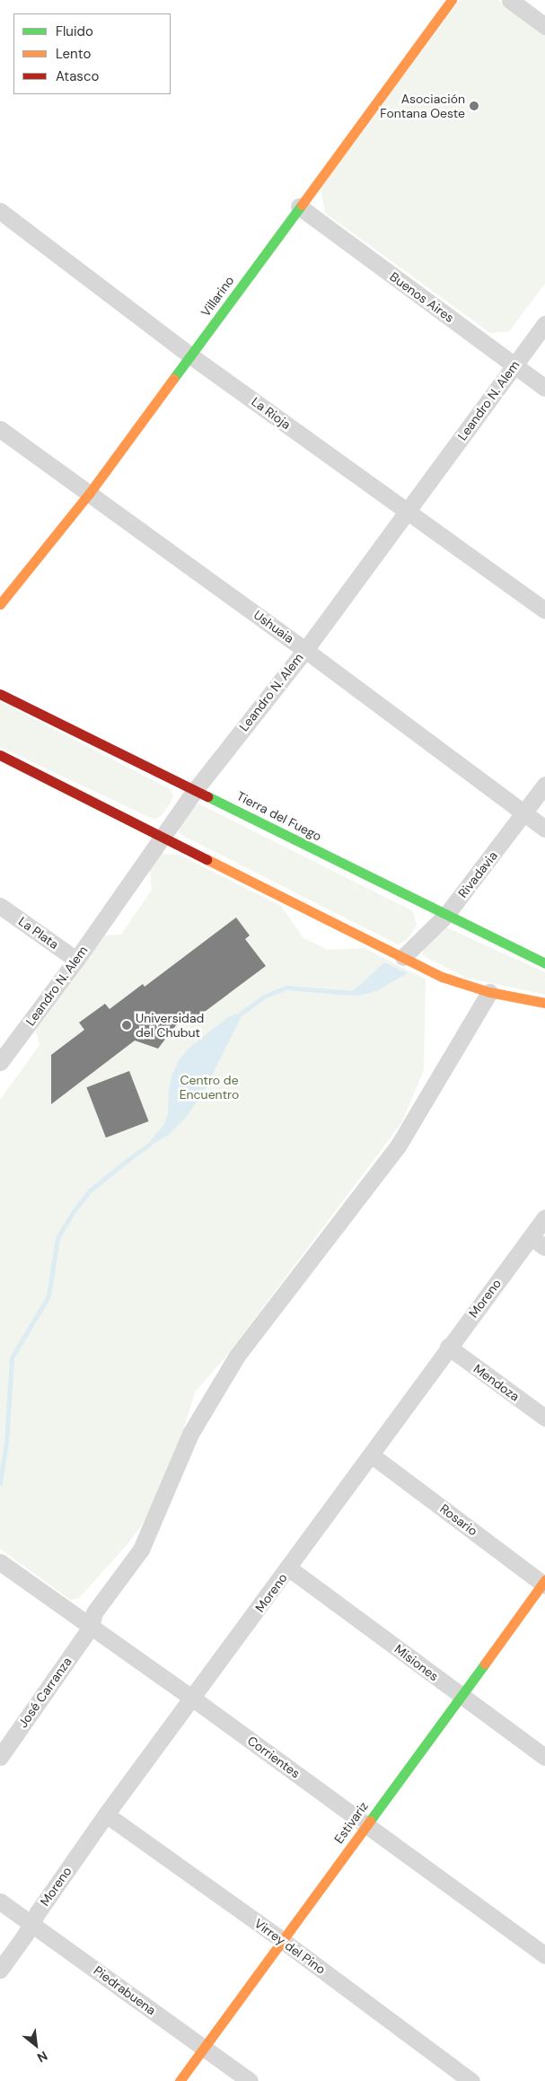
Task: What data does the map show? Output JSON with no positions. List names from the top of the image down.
{
  "streets": {
    "street": [
      "Villarino",
      "Buenos Aires",
      "Leandro N. Alem",
      "La Rioja",
      "Ushuaia",
      "Tierra del Fuego",
      "Rivadavia",
      "La Plata",
      "Moreno",
      "Mendoza",
      "Rosario",
      "Misiones",
      "José Carranza",
      "Corrientes",
      "Estivariz",
      "Virrey del Pino",
      "Piedrabuena"
    ]
  },
  "crossings": [
    ["Villarino", "Buenos Aires"],
    ["Villarino", "La Rioja"],
    ["Villarino", "Ushuaia"],
    ["Buenos Aires", "Leandro N. Alem"],
    ["Leandro N. Alem", "La Rioja"],
    ["Leandro N. Alem", "Ushuaia"],
    ["Leandro N. Alem", "Tierra del Fuego"],
    ["Leandro N. Alem", "La Plata"],
    ["Ushuaia", "Rivadavia"],
    ["Tierra del Fuego", "Rivadavia"],
    ["Moreno", "Mendoza"],
    ["Moreno", "Rosario"],
    ["Moreno", "Misiones"],
    ["Moreno", "Corrientes"],
    ["Moreno", "Virrey del Pino"],
    ["Moreno", "Piedrabuena"],
    ["Rosario", "Estivariz"],
    ["Misiones", "Estivariz"],
    ["José Carranza", "Corrientes"],
    ["Corrientes", "Estivariz"],
    ["Estivariz", "Virrey del Pino"],
    ["Estivariz", "Piedrabuena"]
  ],
  "parks": ["Centro de Encuentro"],
  "places": ["Asociación Fontana Oeste", "Universidad del Chubut"],
  "legend": ["Fluido", "Lento", "Atasco"],
  "north": "bottom right"
}
